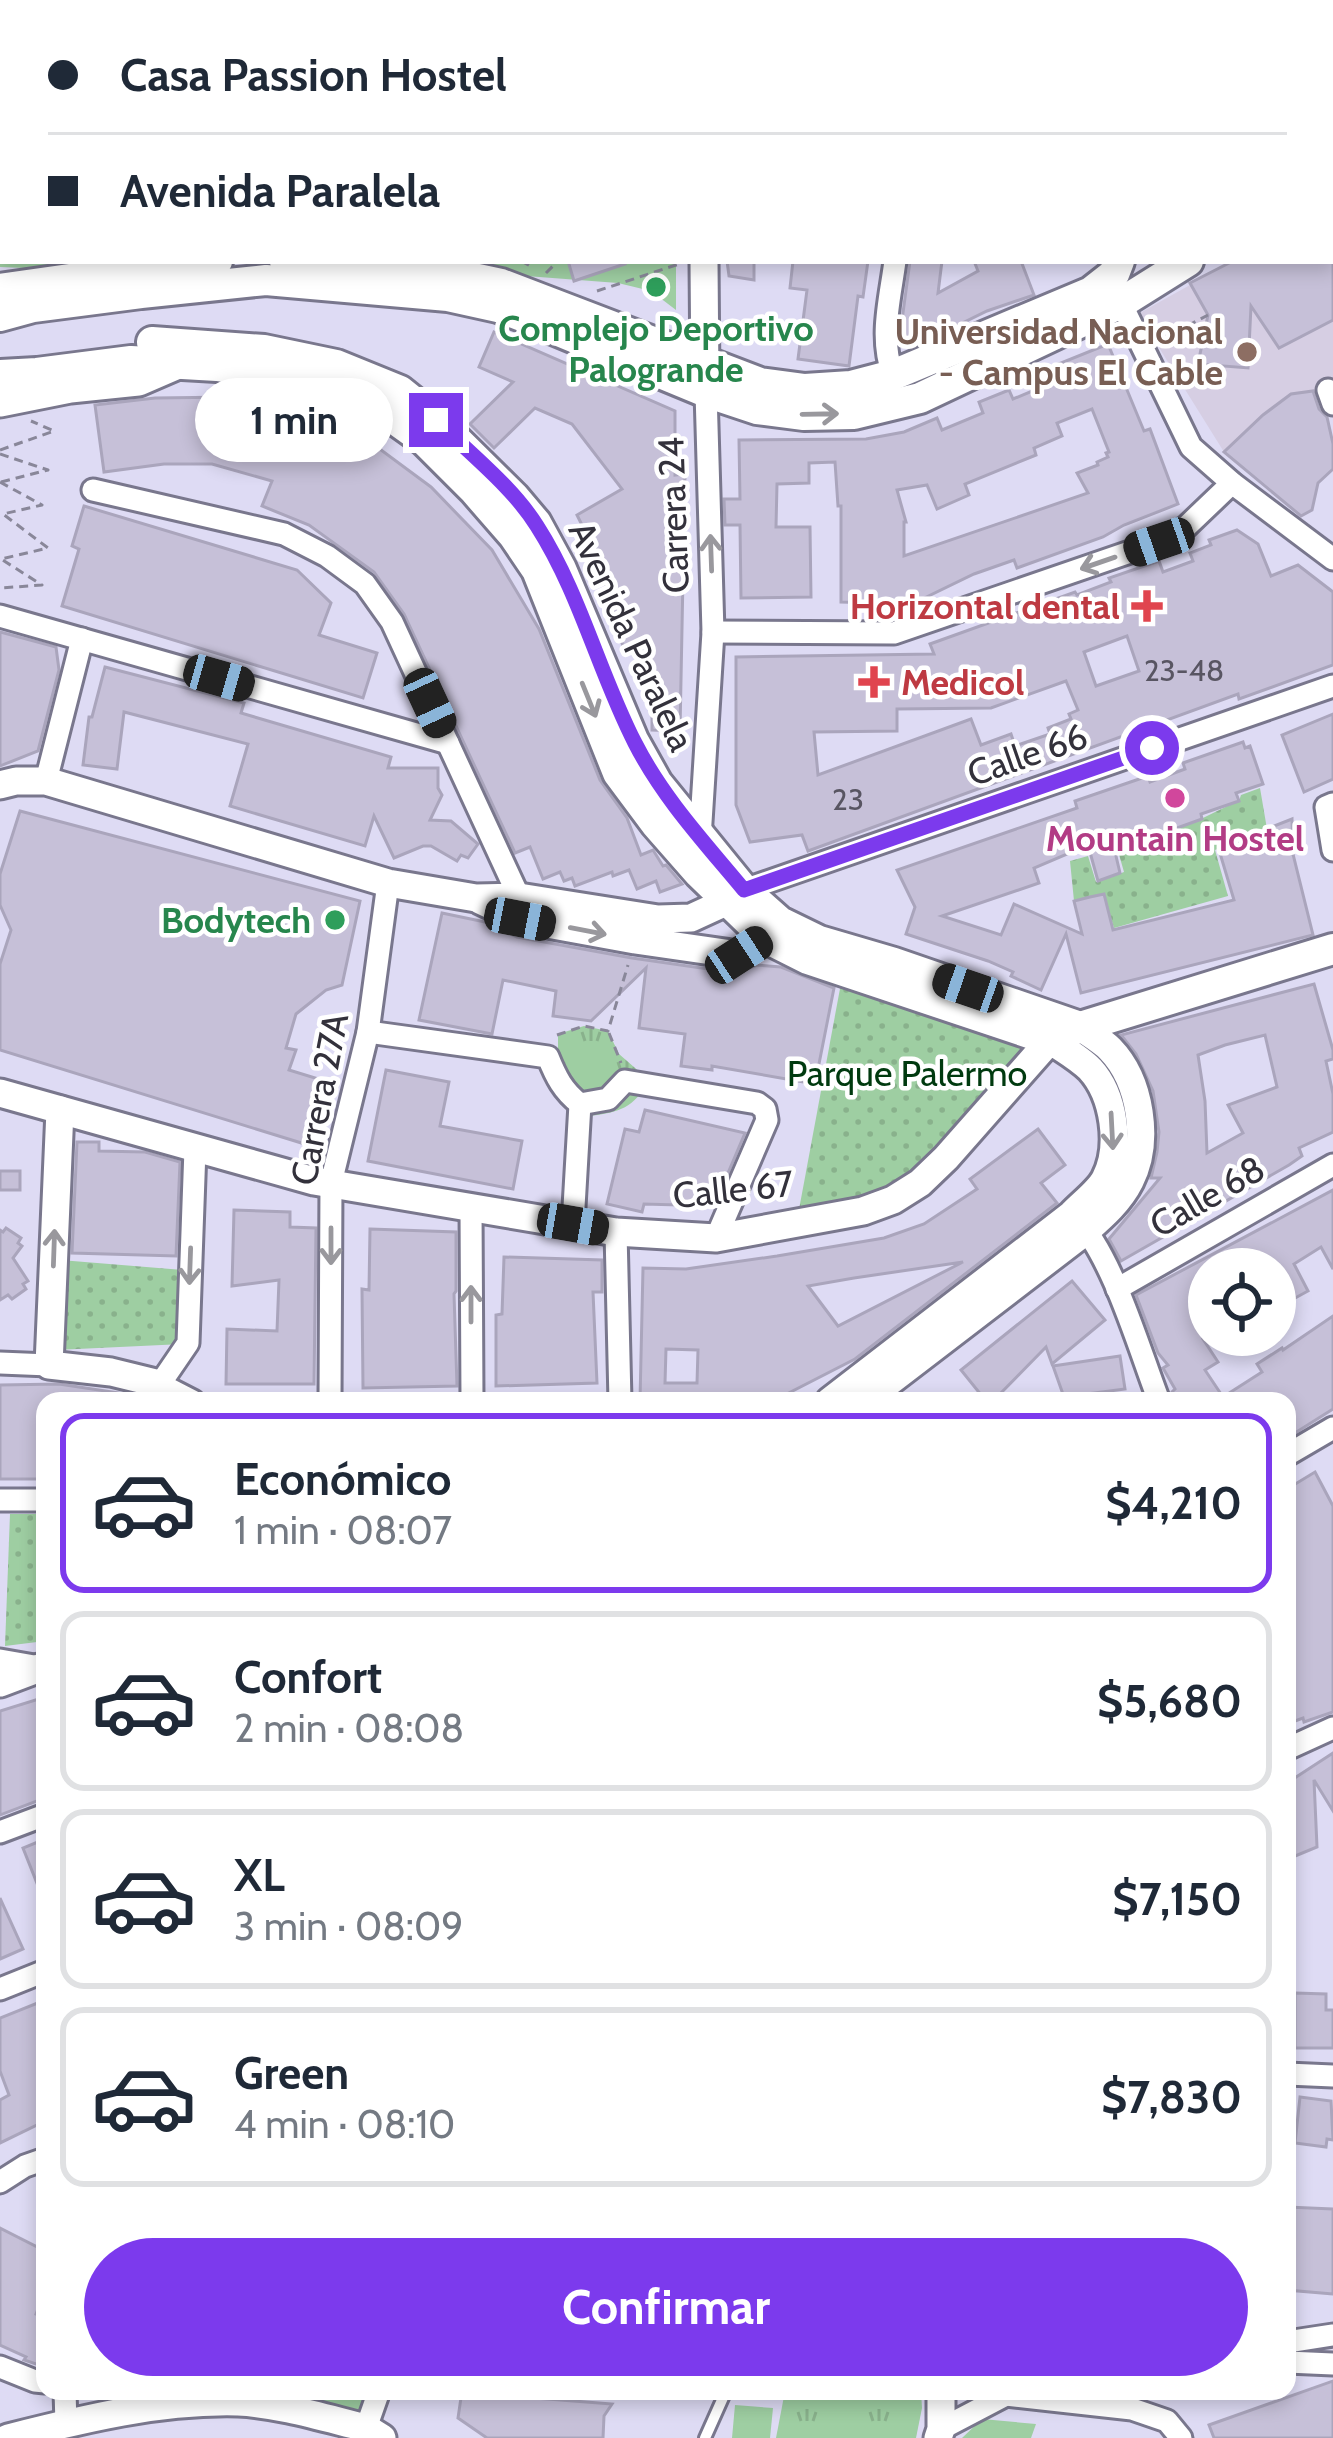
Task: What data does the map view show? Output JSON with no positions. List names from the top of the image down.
{
  "streets": {
    "main road": ["Avenida Paralela", "Calle 67"],
    "street": [
      "Carrera 24",
      "Calle 66",
      "Carrera 27A",
      "Calle 68"
    ]
  },
  "crossings": [
    ["Carrera 24", "Avenida Paralela"],
    ["Avenida Paralela", "Calle 66"],
    ["Avenida Paralela", "Calle 67"],
    ["Calle 66", "Carrera 27A"],
    ["Carrera 27A", "Calle 67"]
  ],
  "one_way": ["Carrera 24"],
  "parks": ["Parque Palermo"],
  "places": {
    "other": [
      "Complejo Deportivo Palogrande",
      "Universidad Nacional - Campus El Cable",
      "Mountain Hostel",
      "Bodytech"
    ],
    "health": ["Horizontal dental", "Medicol"]
  },
  "house_numbers": ["23-48", "23"],
  "page": {
    "banner": ["Casa Passion Hostel", "Avenida Paralela"],
    "bubble": "1 min",
    "list": [
      {
        "name": "Económico",
        "note": "1 min · 08:07",
        "value": "$4,210"
      },
      {
        "name": "Confort",
        "note": "2 min · 08:08",
        "value": "$5,680"
      },
      {
        "name": "XL",
        "note": "3 min · 08:09",
        "value": "$7,150"
      },
      {
        "name": "Green",
        "note": "4 min · 08:10",
        "value": "$7,830"
      }
    ],
    "buttons": "Confirmar"
  }
}
